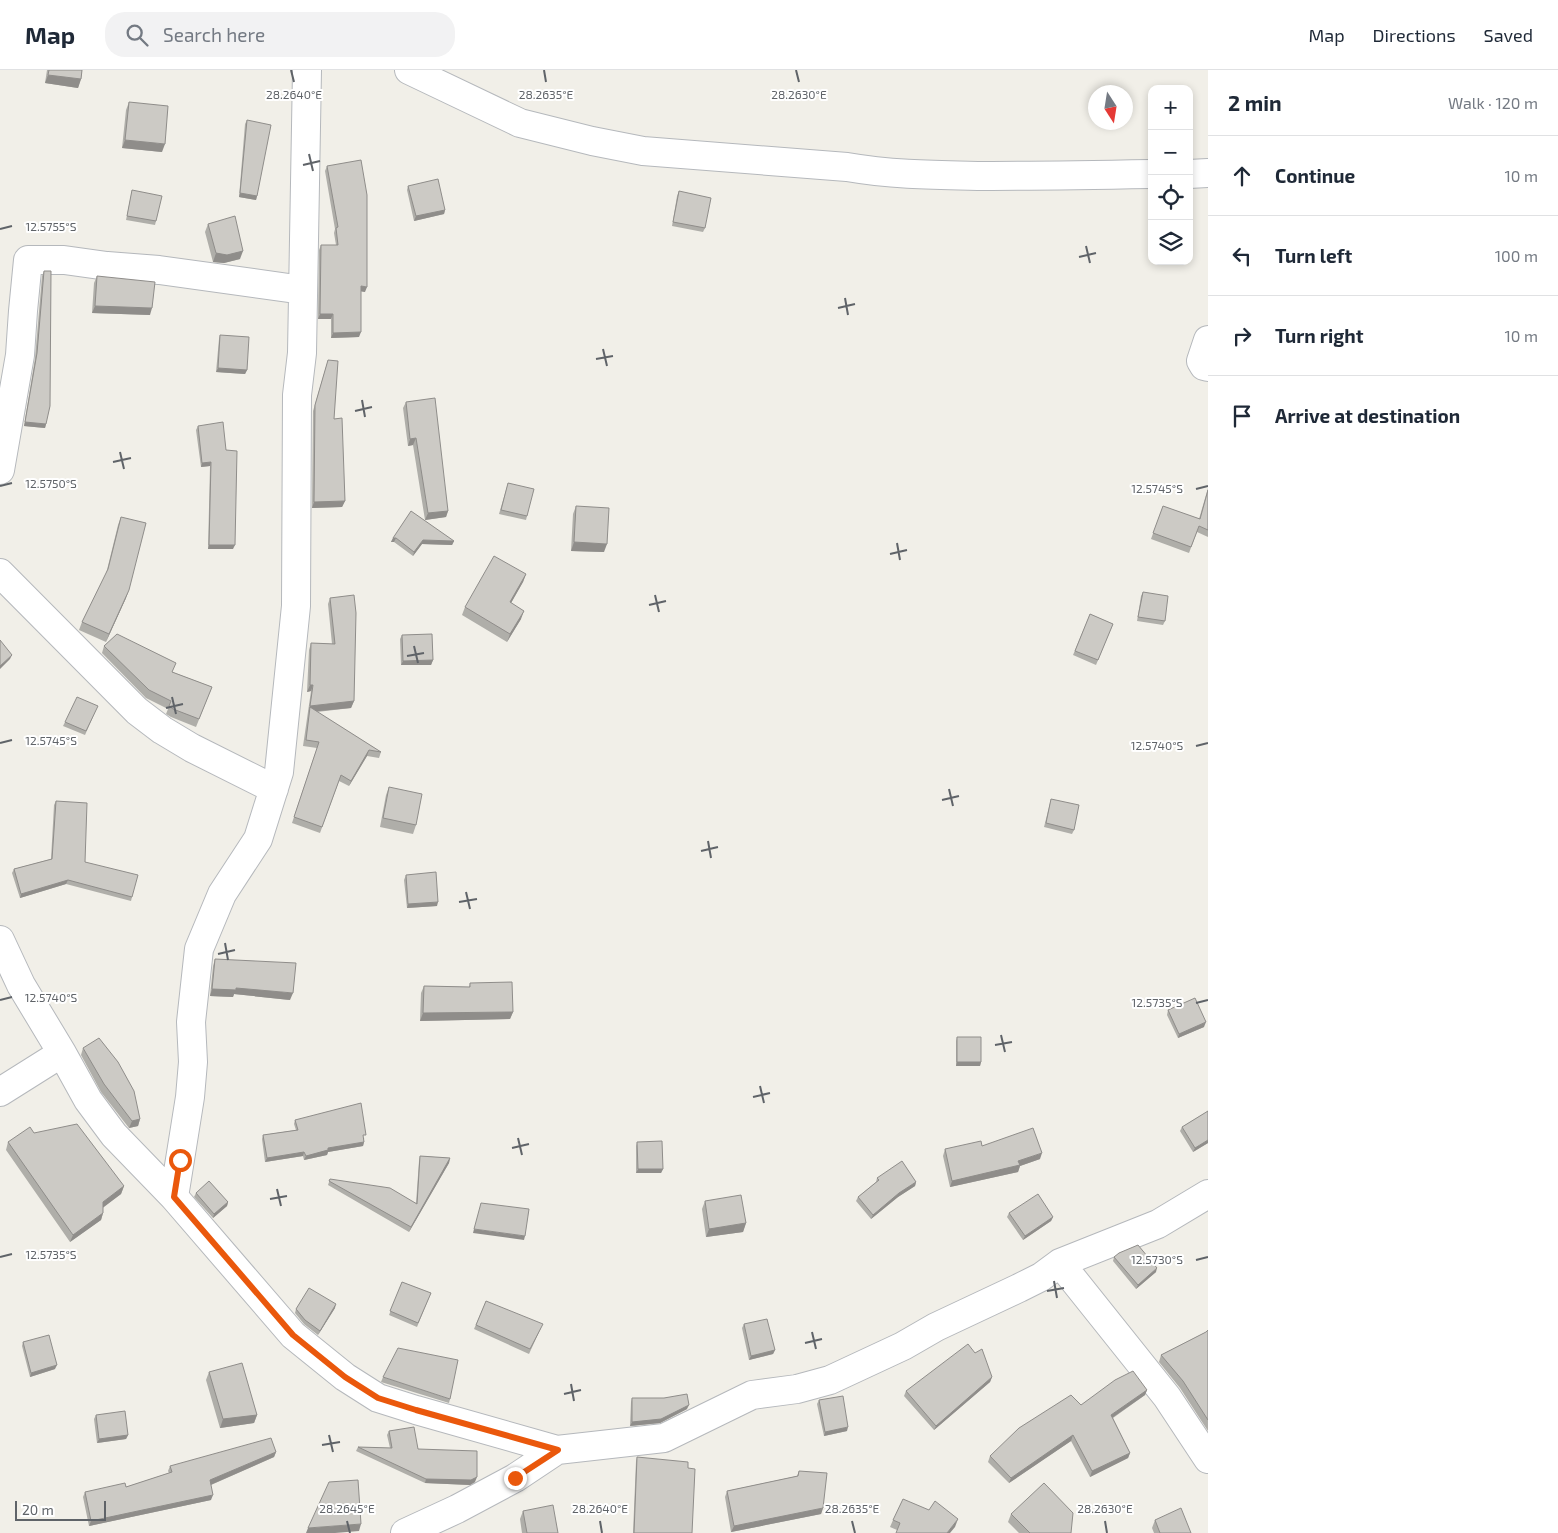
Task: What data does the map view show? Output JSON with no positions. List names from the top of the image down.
{
  "scale_bar": "20 m",
  "north": "bottom",
  "page": {
    "header": "Map",
    "search": "Search here",
    "nav": ["Map", "Directions", "Saved"],
    "heading": ["2 min", "Walk · 120 m"],
    "map_buttons": ["+", "−"],
    "list": [
      ["Continue", "10 m"],
      ["Turn left", "100 m"],
      ["Turn right", "10 m"],
      "Arrive at destination"
    ],
    "scale": "20 m"
  },
  "coordinates": [
    "28.2640°E",
    "28.2635°E",
    "28.2630°E",
    "12.5755°S",
    "12.5750°S",
    "12.5745°S",
    "12.5740°S",
    "12.5735°S",
    "12.5730°S",
    "28.2645°E"
  ]
}
